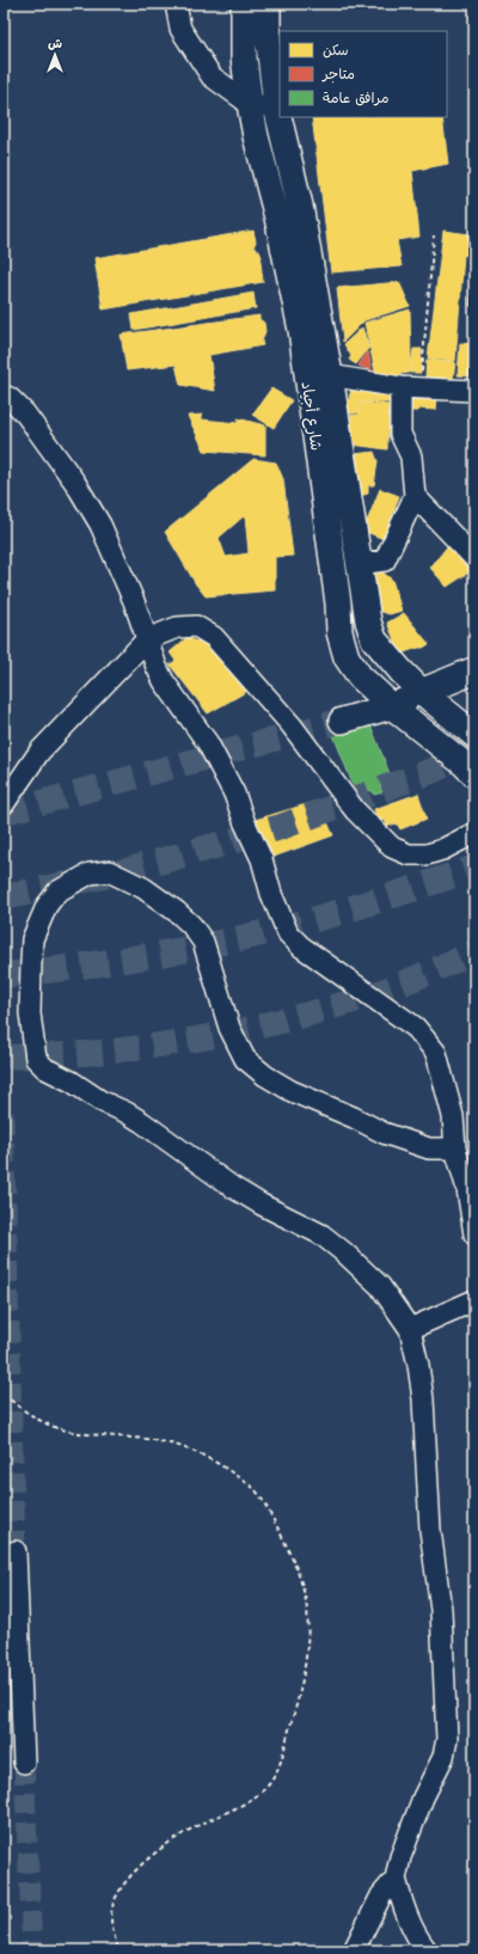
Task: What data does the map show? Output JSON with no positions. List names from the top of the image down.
{
  "streets": {
    "main road": ["شارع أجياد"]
  },
  "legend": ["سكن", "متاجر", "مرافق عامة"],
  "north": "top"
}
